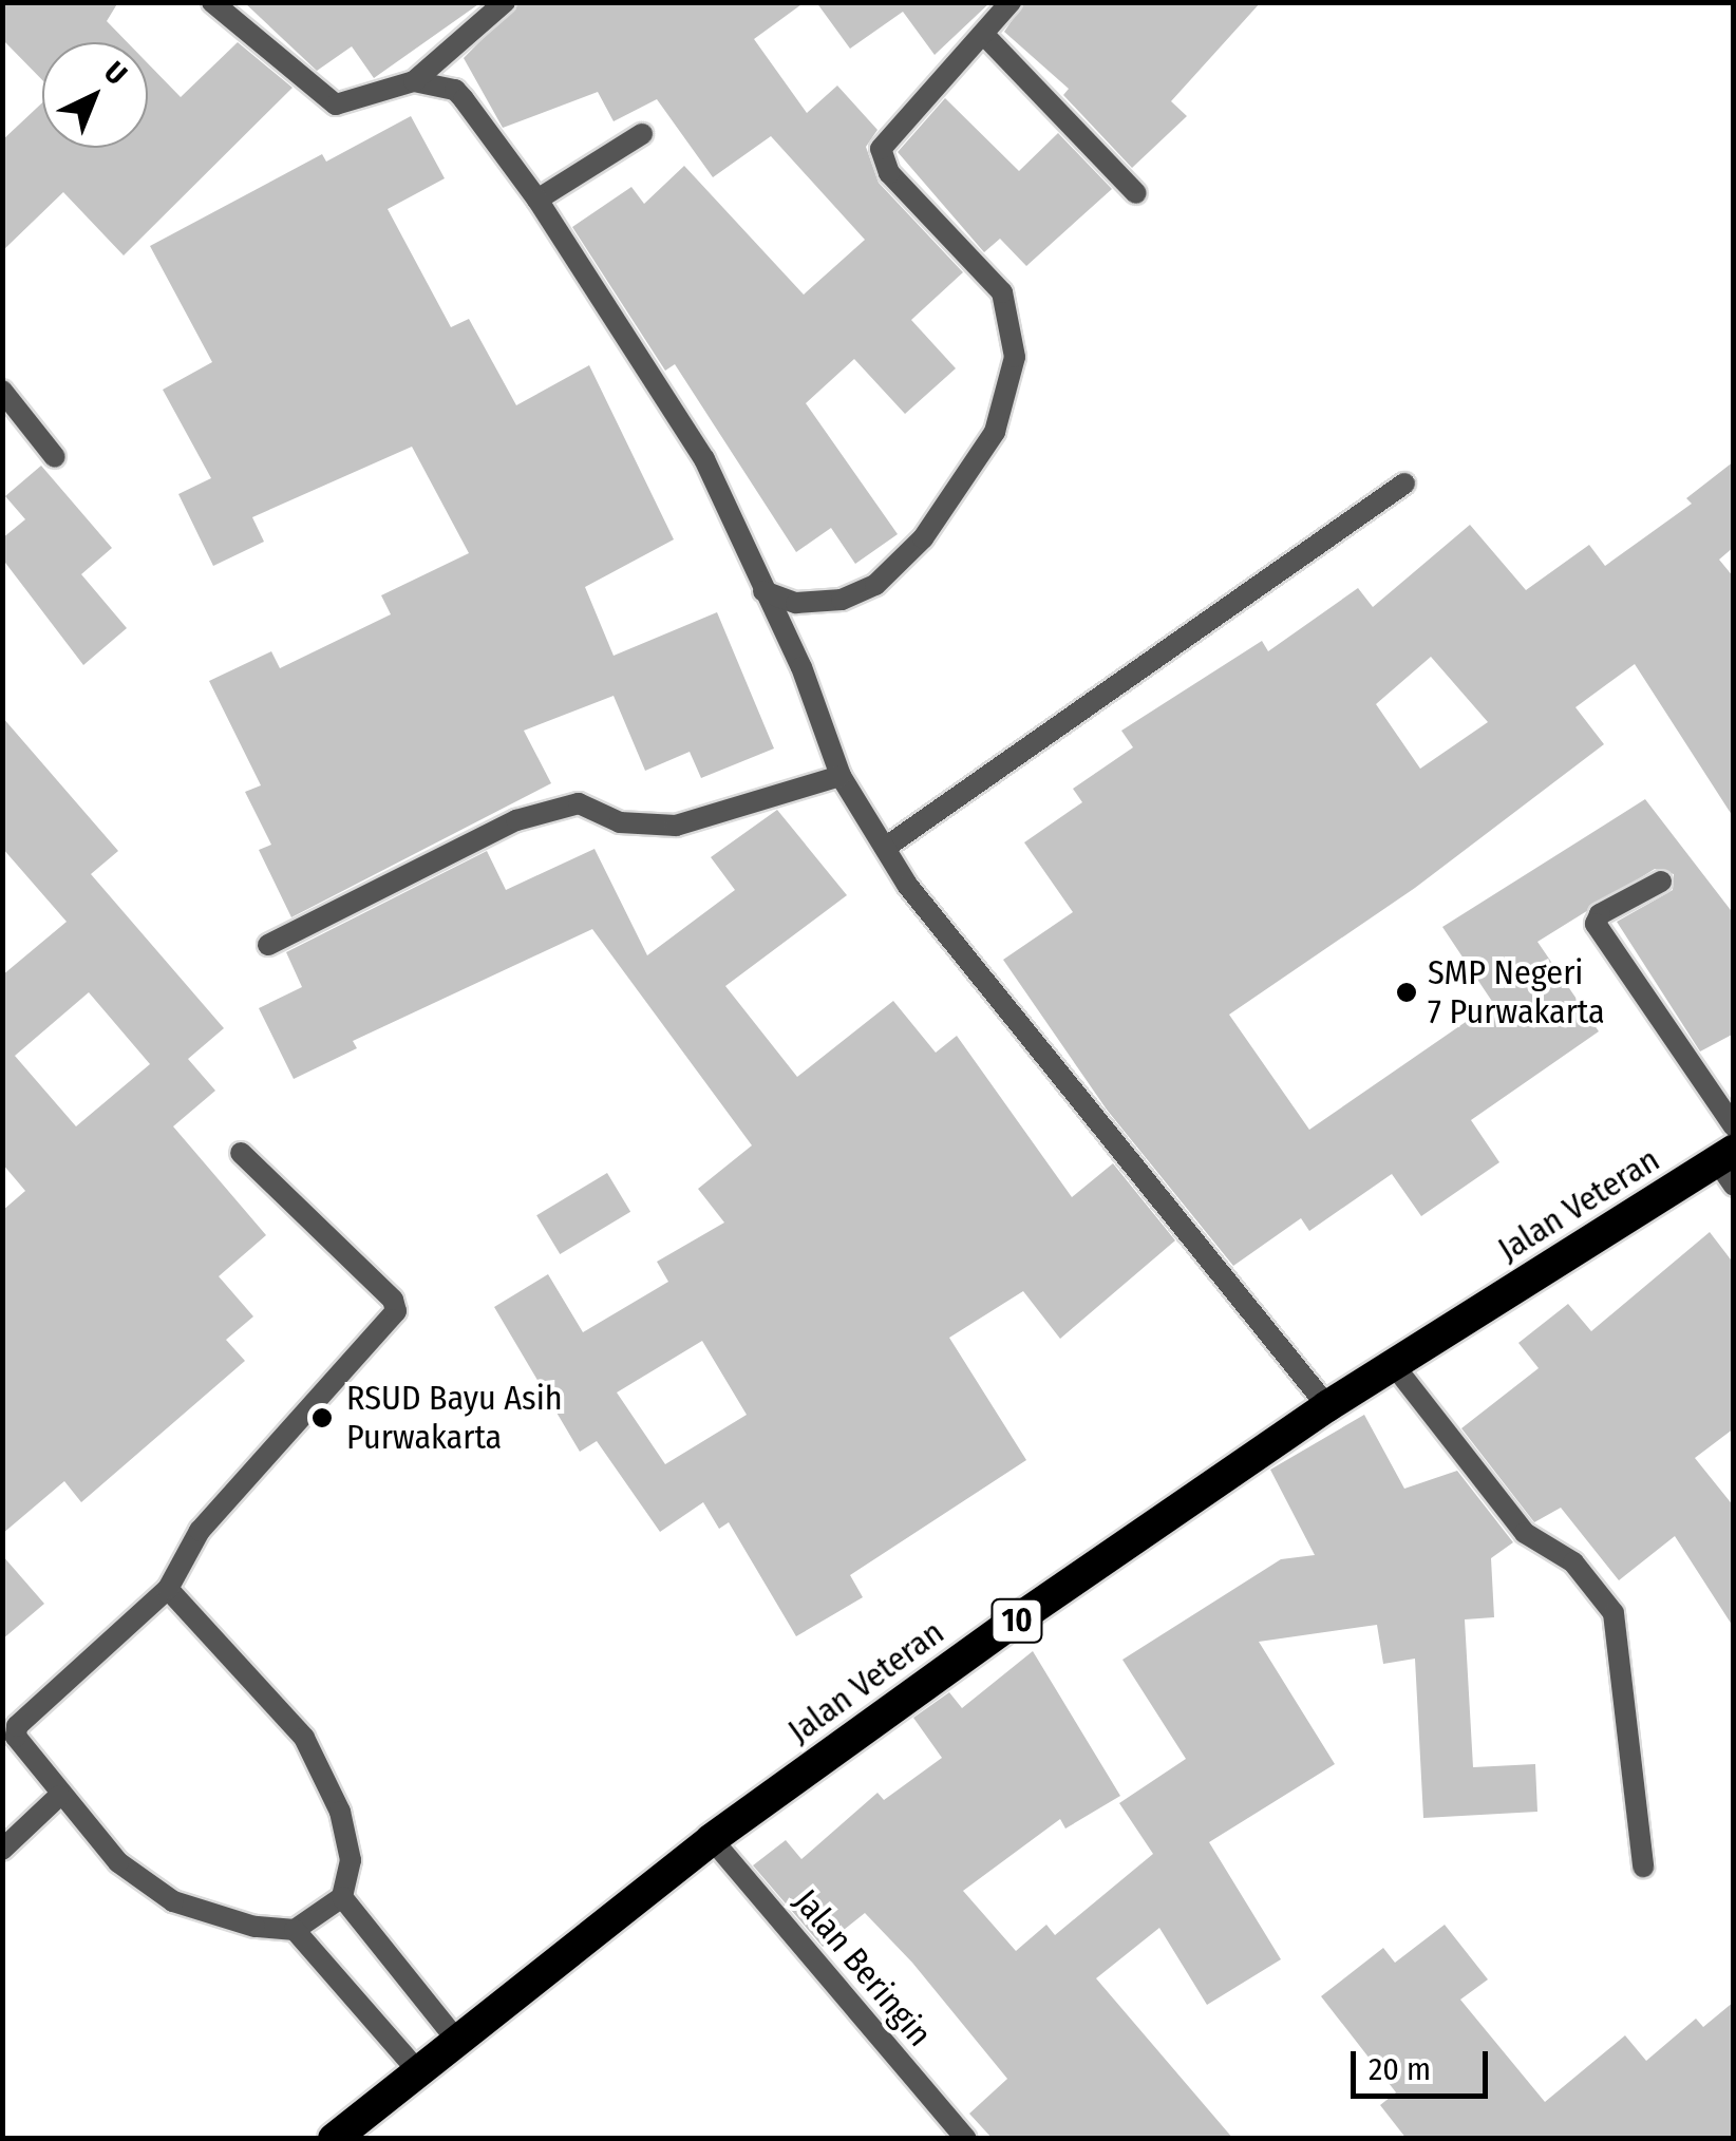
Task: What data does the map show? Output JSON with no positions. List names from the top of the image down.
{
  "streets": {
    "highway": ["Jalan Veteran", "10"],
    "street": ["Jalan Beringin"]
  },
  "crossings": [
    ["Jalan Veteran", "Jalan Beringin"]
  ],
  "places": ["SMP Negeri 7 Purwakarta", "RSUD Bayu Asih Purwakarta"],
  "scale_bar": "20 m",
  "north": "top right"
}
